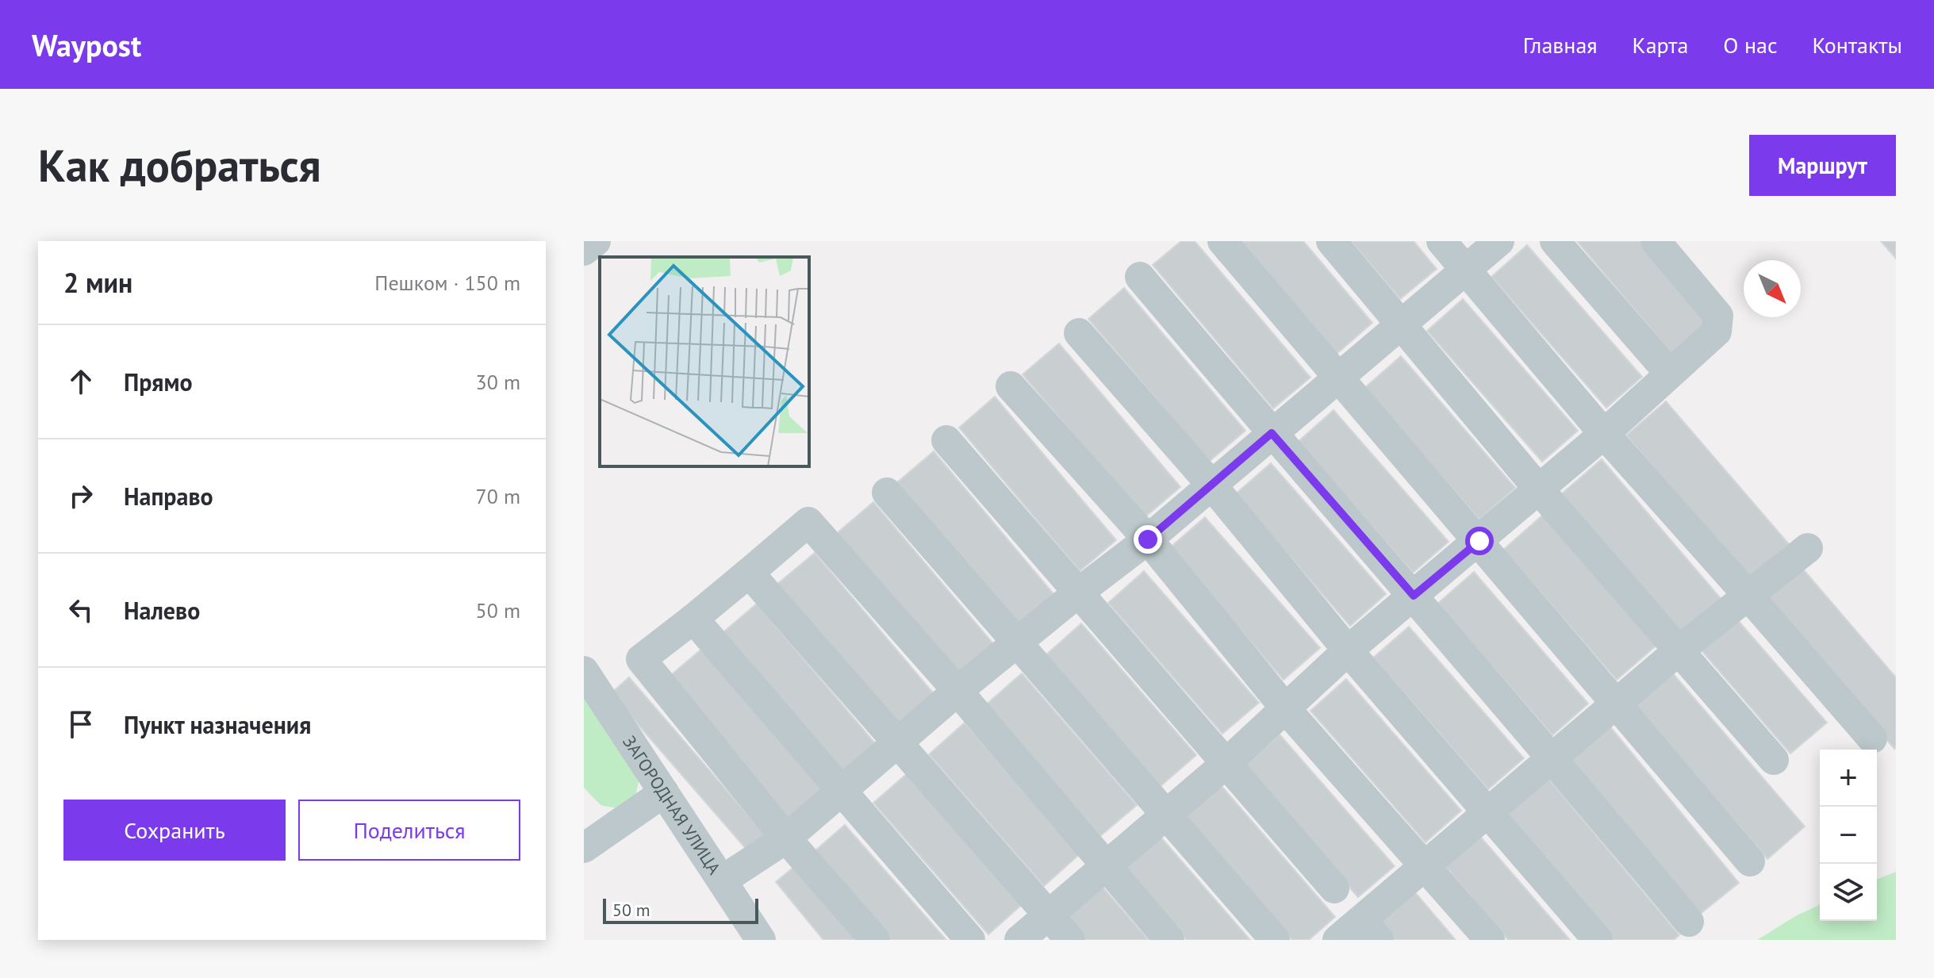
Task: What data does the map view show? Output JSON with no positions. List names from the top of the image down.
{
  "streets": {
    "street": ["ЗАГОРОДНАЯ УЛИЦА"]
  },
  "scale_bar": "50 m",
  "north": "bottom right",
  "page": {
    "header": "Waypost",
    "nav": [
      "Главная",
      "Карта",
      "О нас",
      "Контакты"
    ],
    "buttons": [
      "Маршрут",
      ["Сохранить", "Поделиться"]
    ],
    "title": "Как добраться",
    "heading": ["2 мин", "Пешком · 150 m"],
    "list": [
      ["Прямо", "30 m"],
      ["Направо", "70 m"],
      ["Налево", "50 m"],
      "Пункт назначения"
    ],
    "map_buttons": ["+", "−"],
    "scale": "50 m"
  }
}
